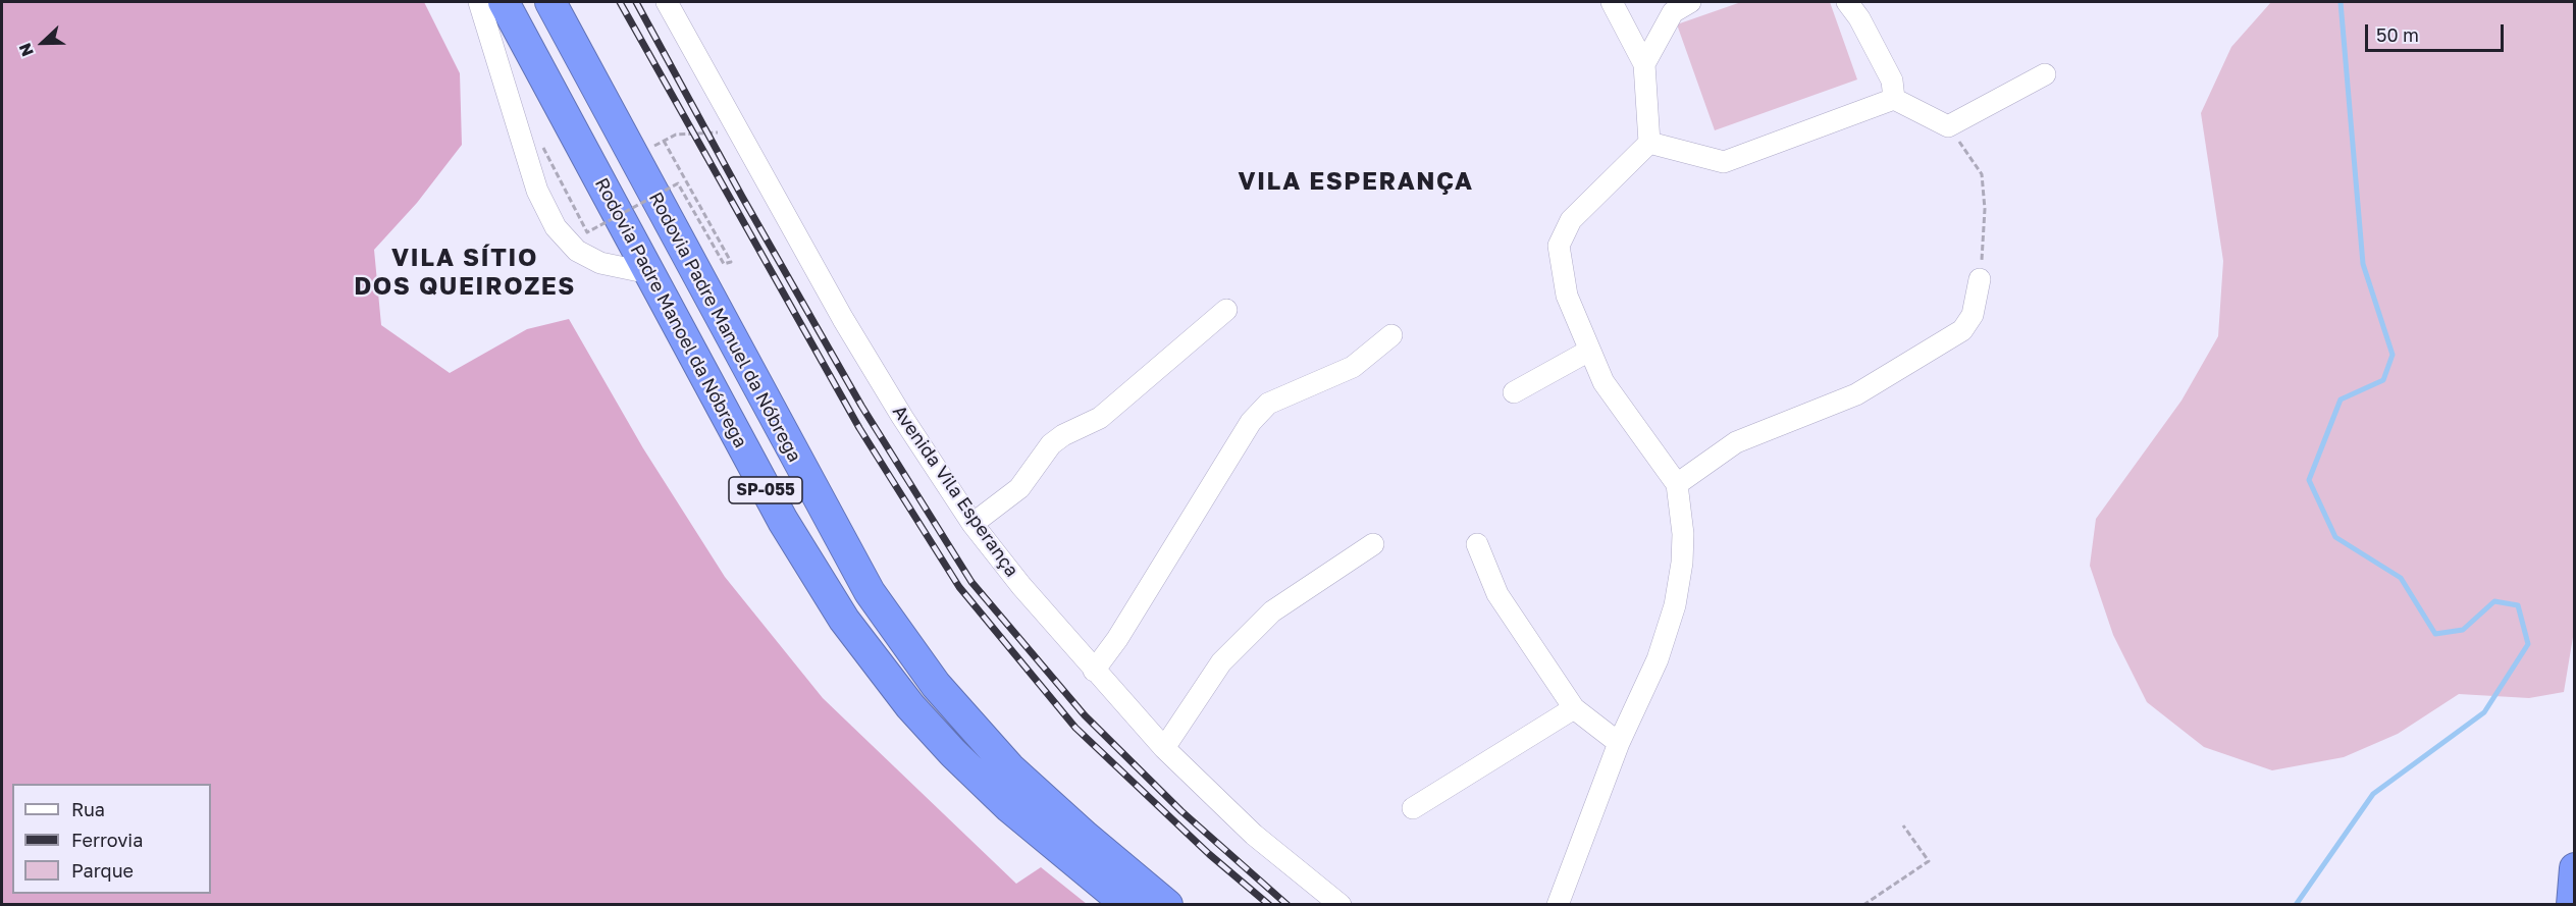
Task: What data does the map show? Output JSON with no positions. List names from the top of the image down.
{
  "streets": {
    "highway": ["Rodovia Padre Manoel da Nóbrega", "Rodovia Padre Manuel da Nóbrega", "SP-055"],
    "street": ["Avenida Vila Esperança"]
  },
  "districts": ["VILA ESPERANÇA", "VILA SÍTIO DOS QUEIROZES"],
  "legend": ["Rua", "Ferrovia", "Parque"],
  "scale_bar": "50 m",
  "north": "left"
}
